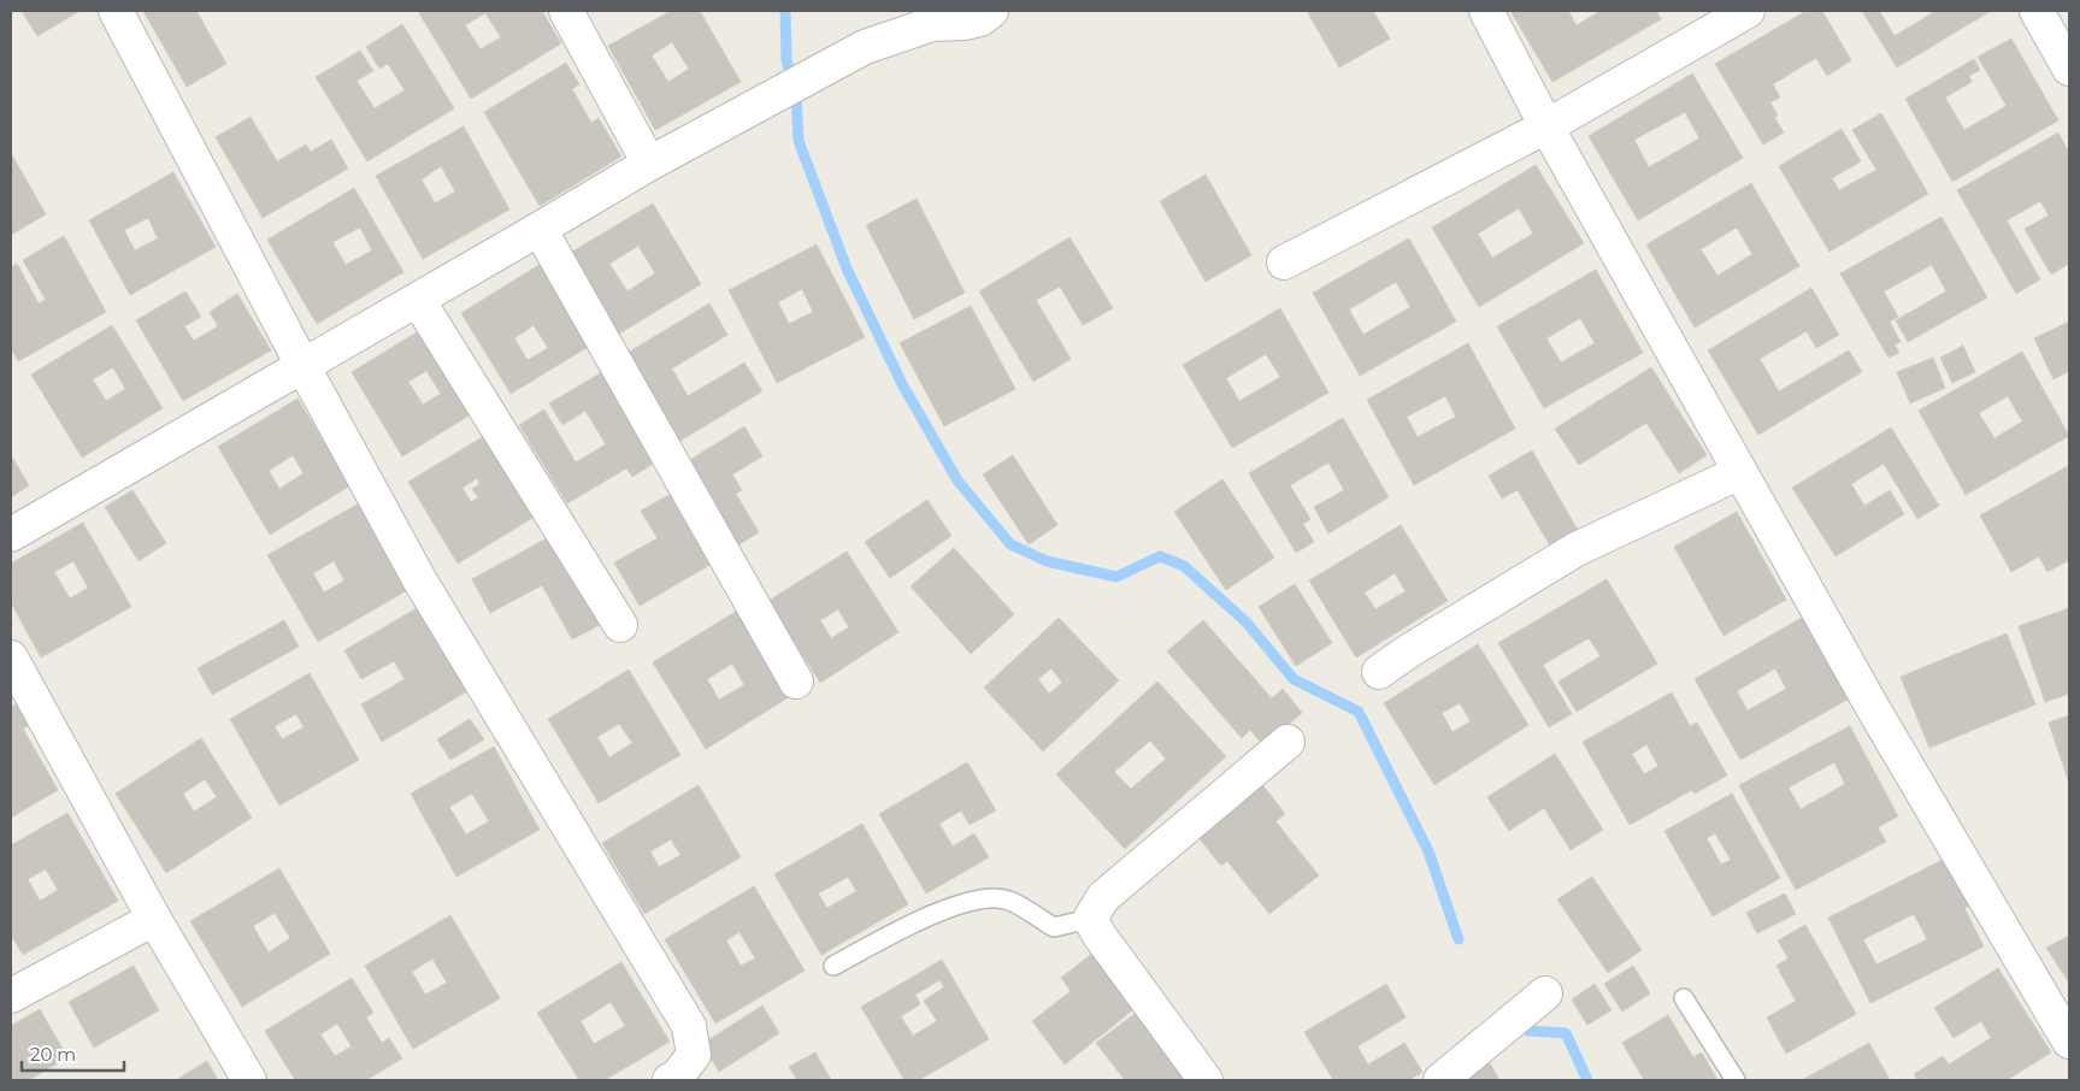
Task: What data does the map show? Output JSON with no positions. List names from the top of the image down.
{
  "scale_bar": "20 m"
}
